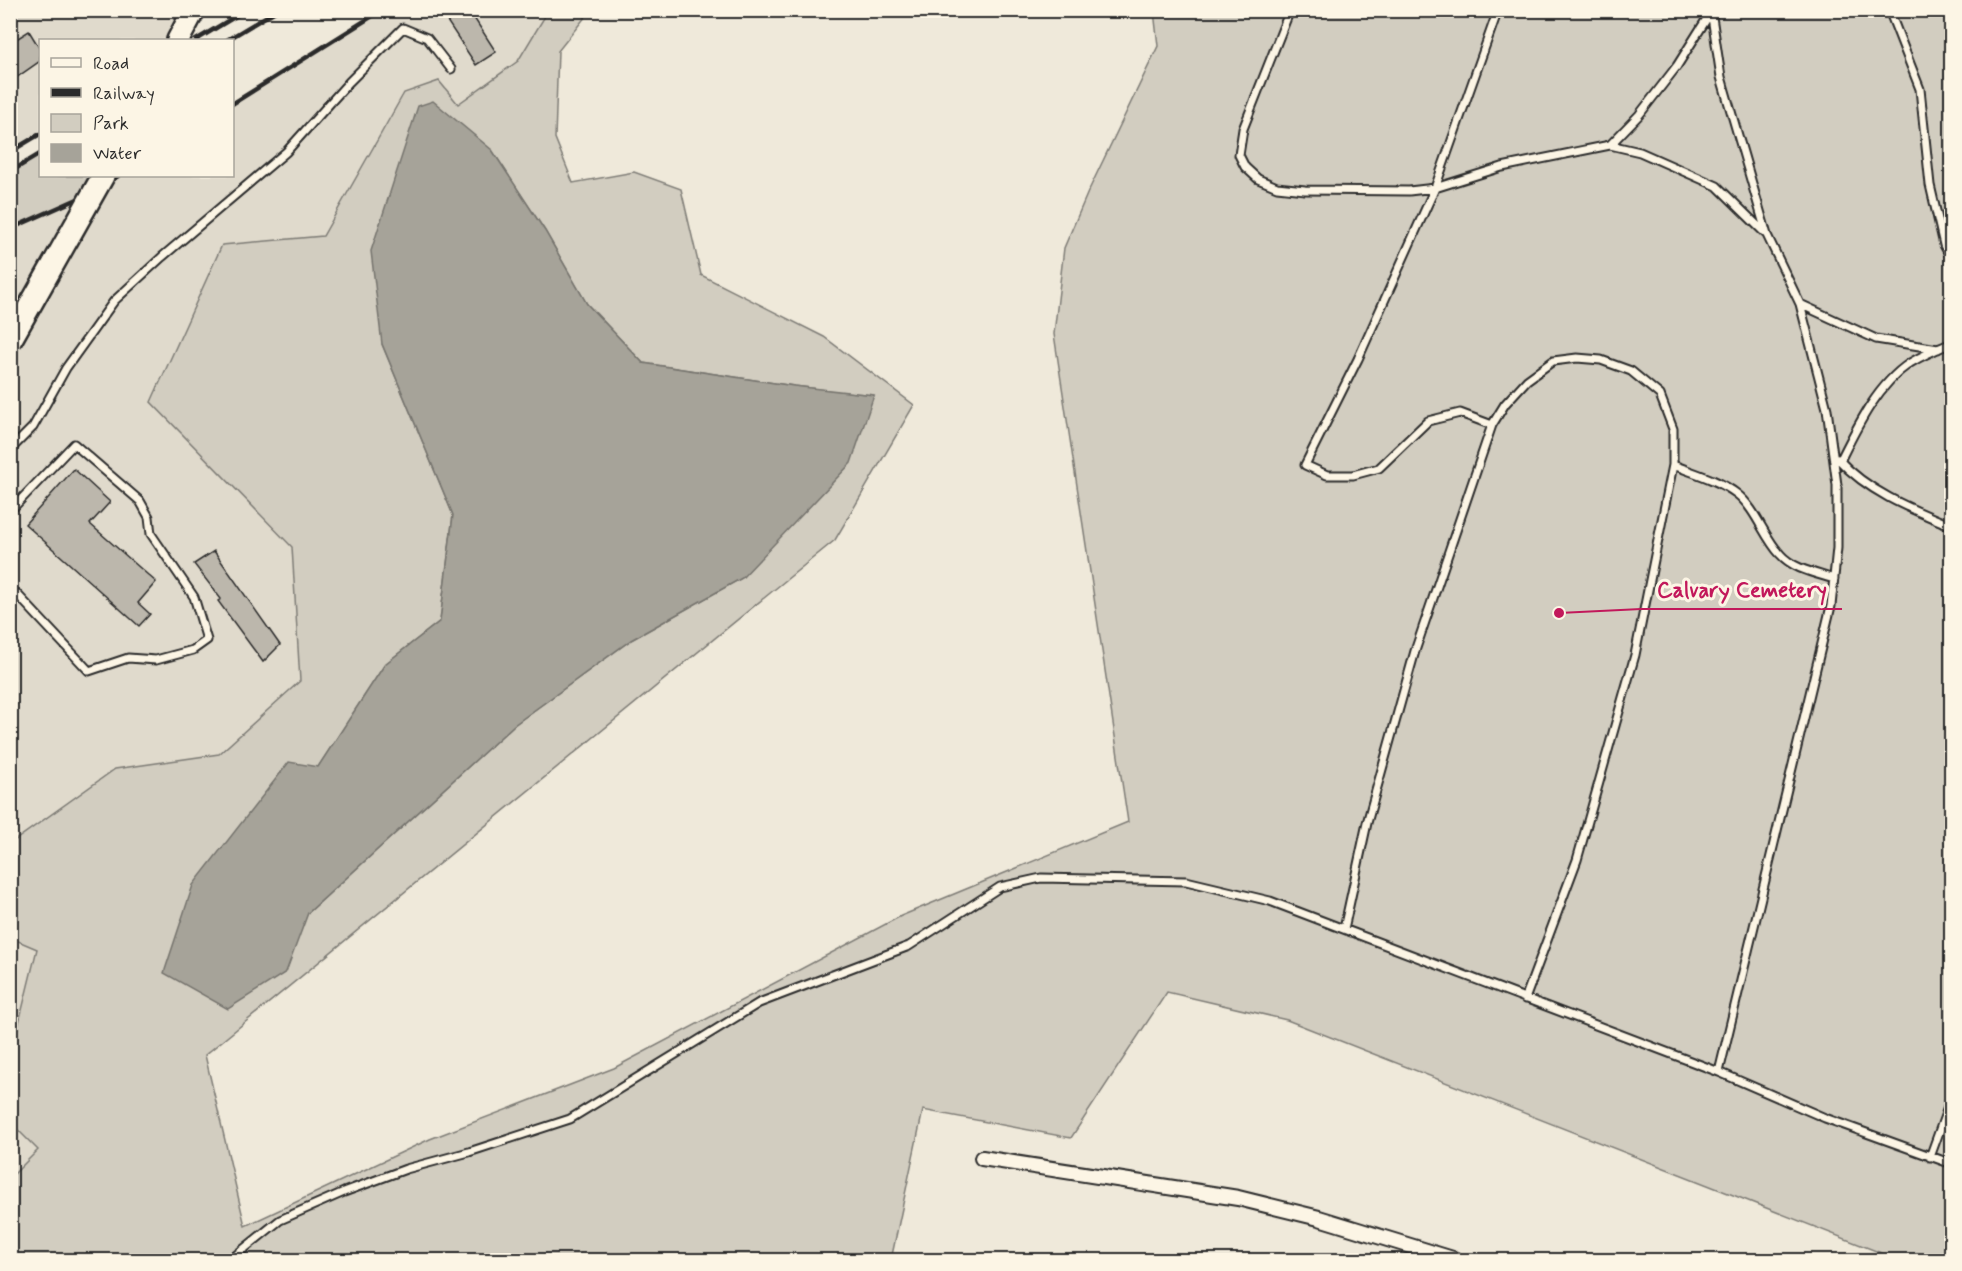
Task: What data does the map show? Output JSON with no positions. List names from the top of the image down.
{
  "places": ["Calvary Cemetery"],
  "legend": [
    "Road",
    "Railway",
    "Park",
    "Water"
  ]
}
